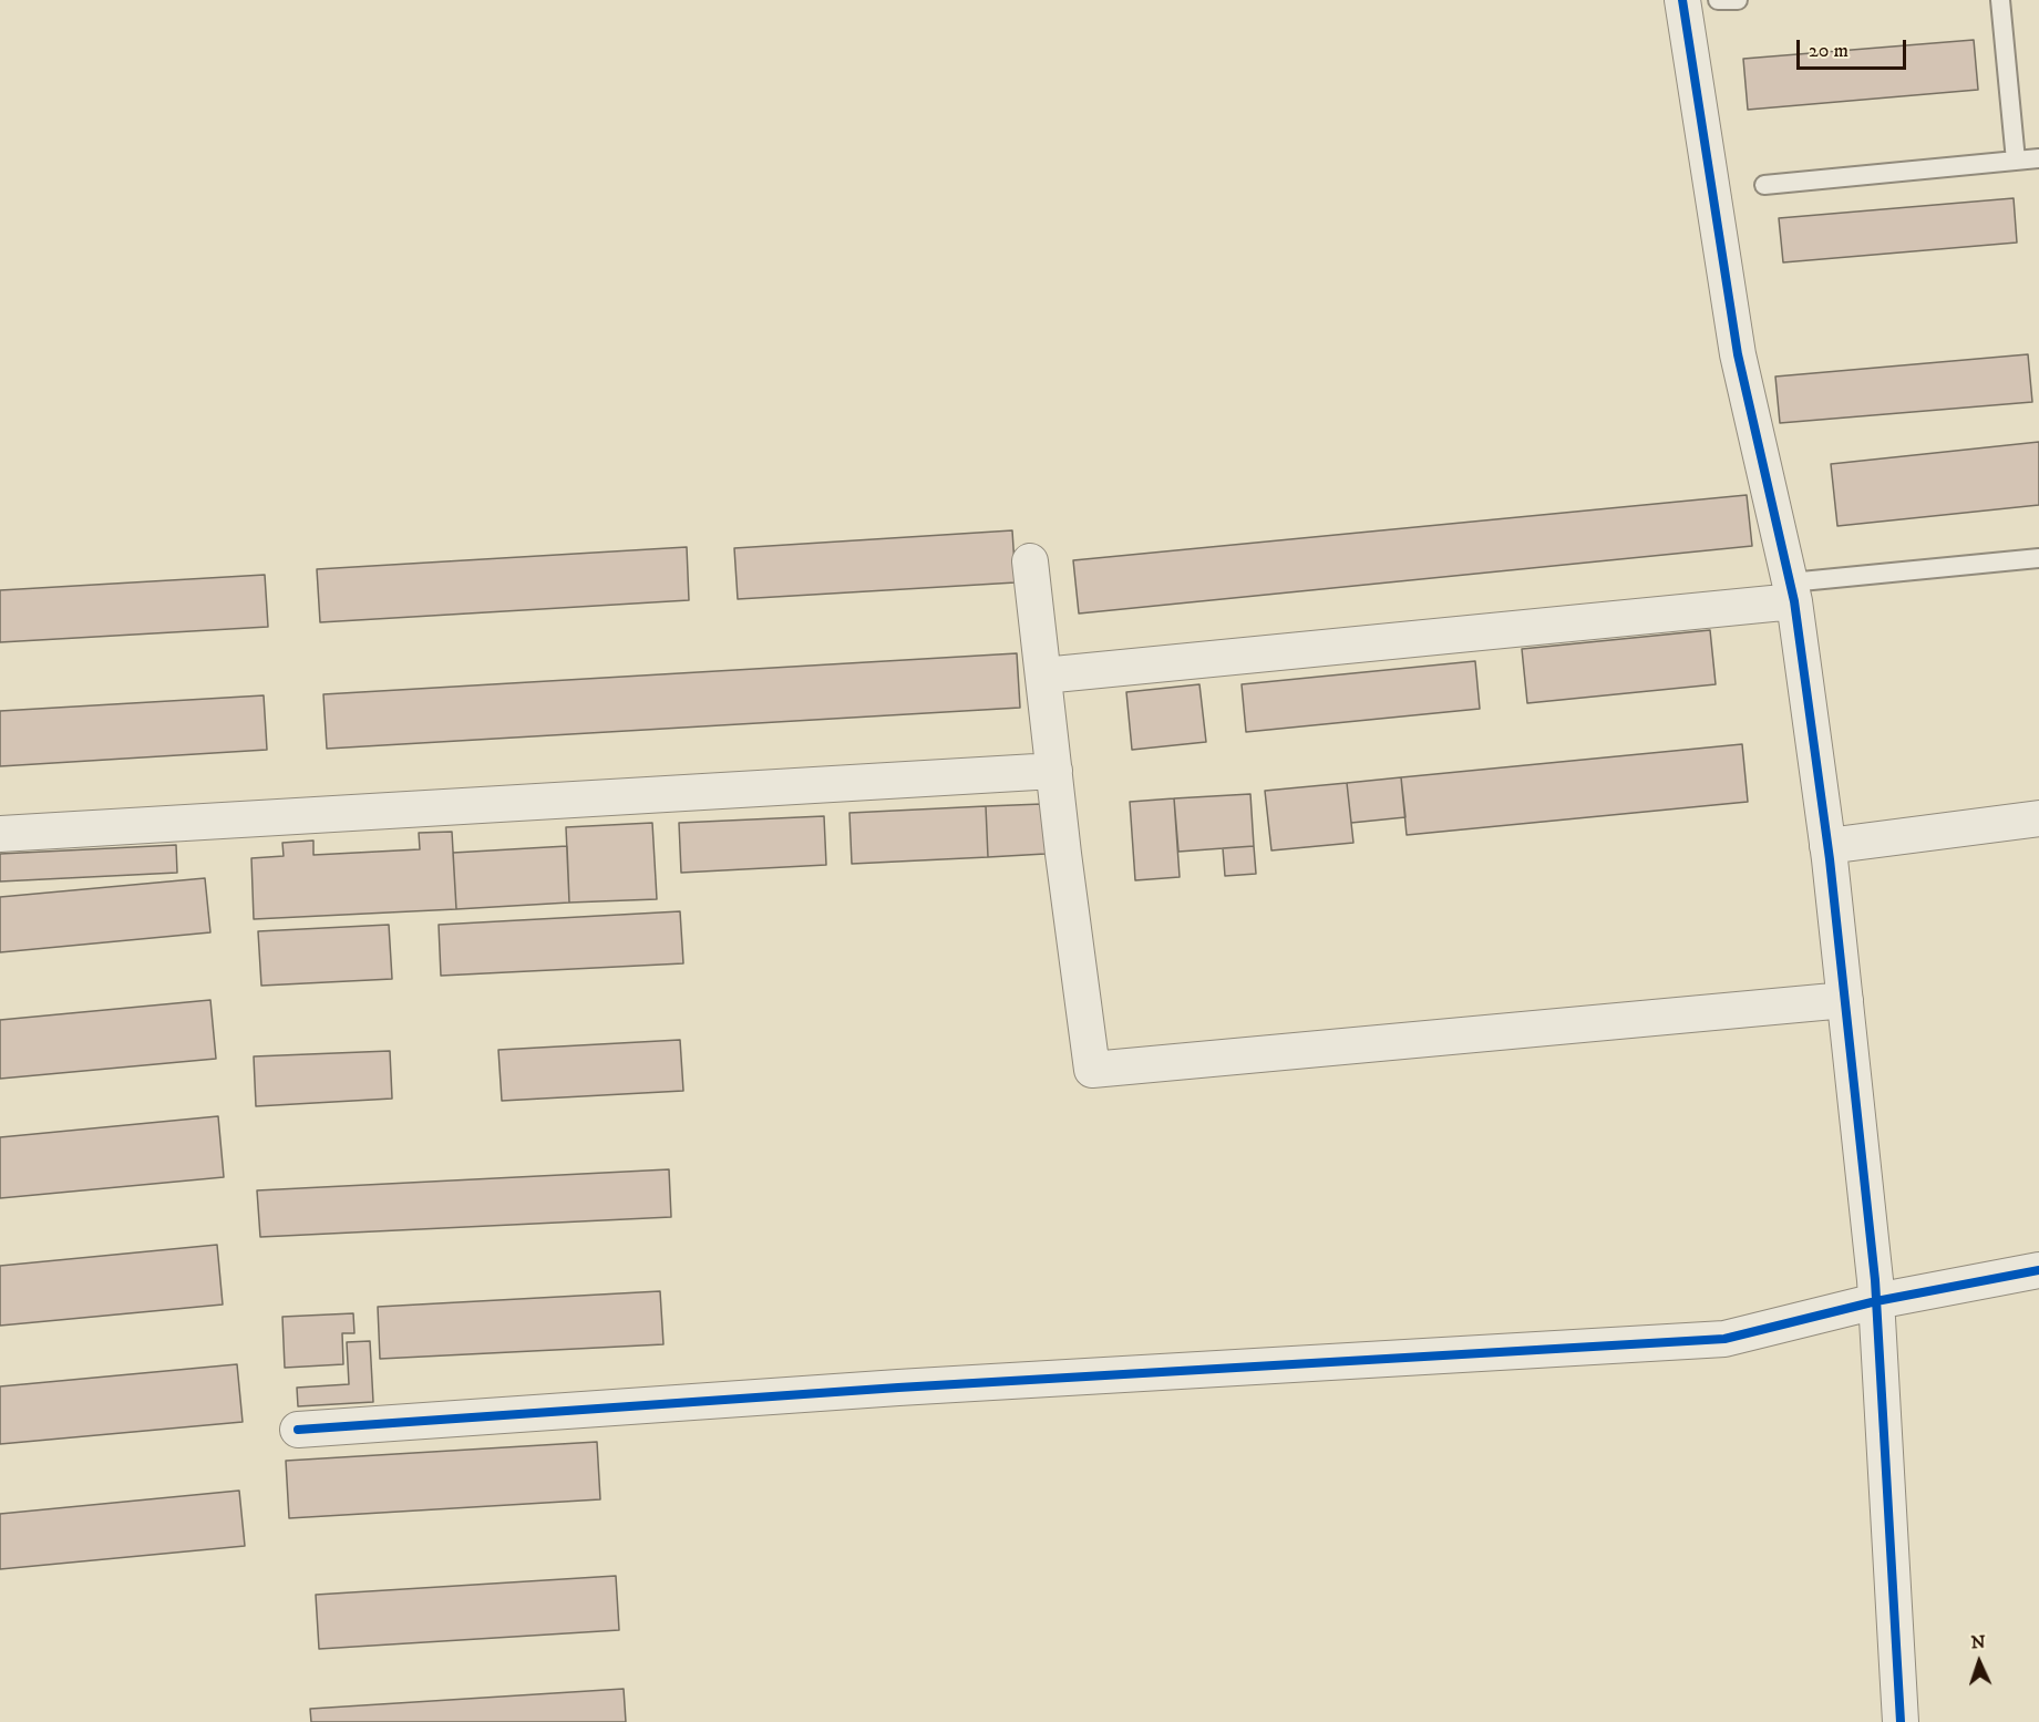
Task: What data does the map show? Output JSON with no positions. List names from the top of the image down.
{
  "scale_bar": "20 m",
  "north": "top"
}
